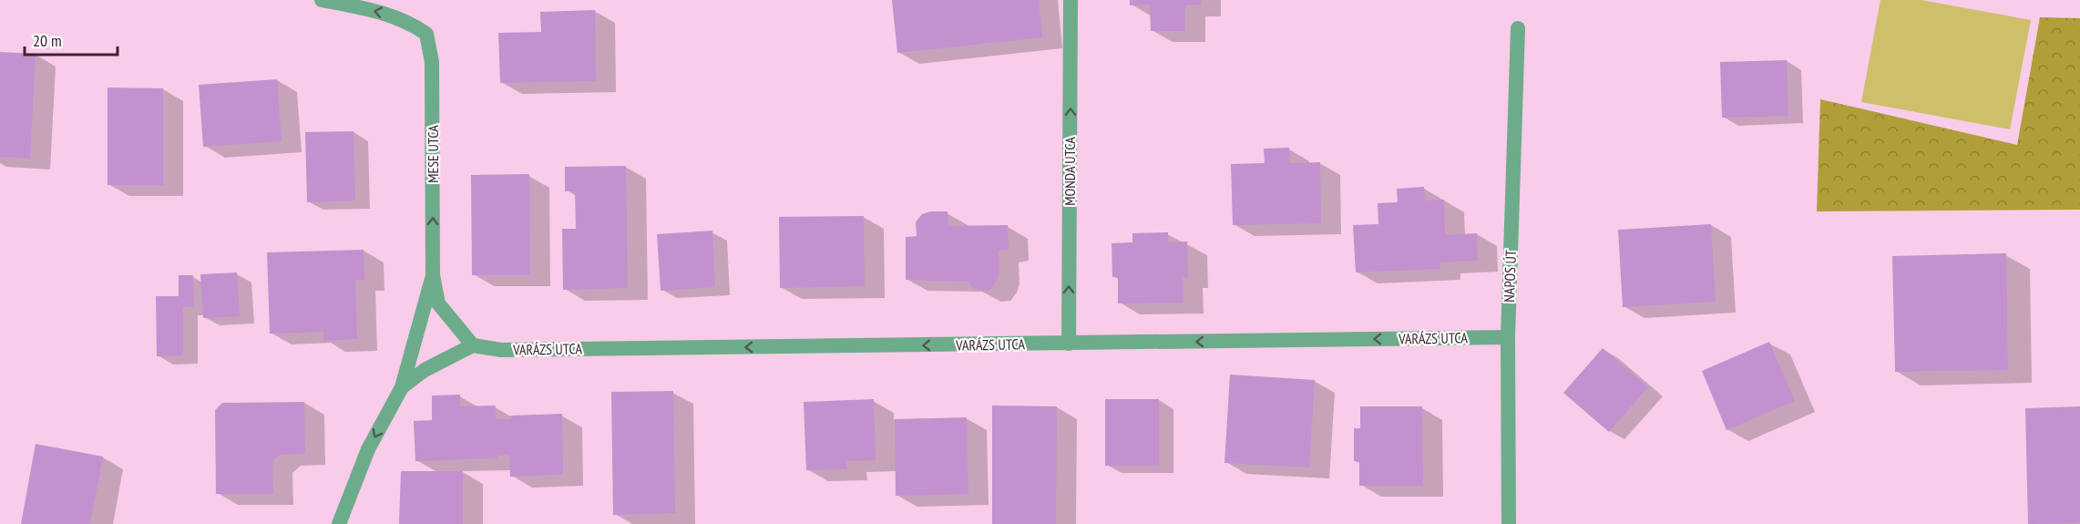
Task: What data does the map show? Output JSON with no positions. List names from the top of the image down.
{
  "streets": {
    "street": [
      "MESE UTCA",
      "MONDA UTCA",
      "NAPOS ÚT",
      "VARÁZS UTCA"
    ]
  },
  "crossings": [
    ["MESE UTCA", "VARÁZS UTCA"],
    ["MONDA UTCA", "VARÁZS UTCA"],
    ["NAPOS ÚT", "VARÁZS UTCA"]
  ],
  "one_way": ["MONDA UTCA", "VARÁZS UTCA"],
  "scale_bar": "20 m"
}
